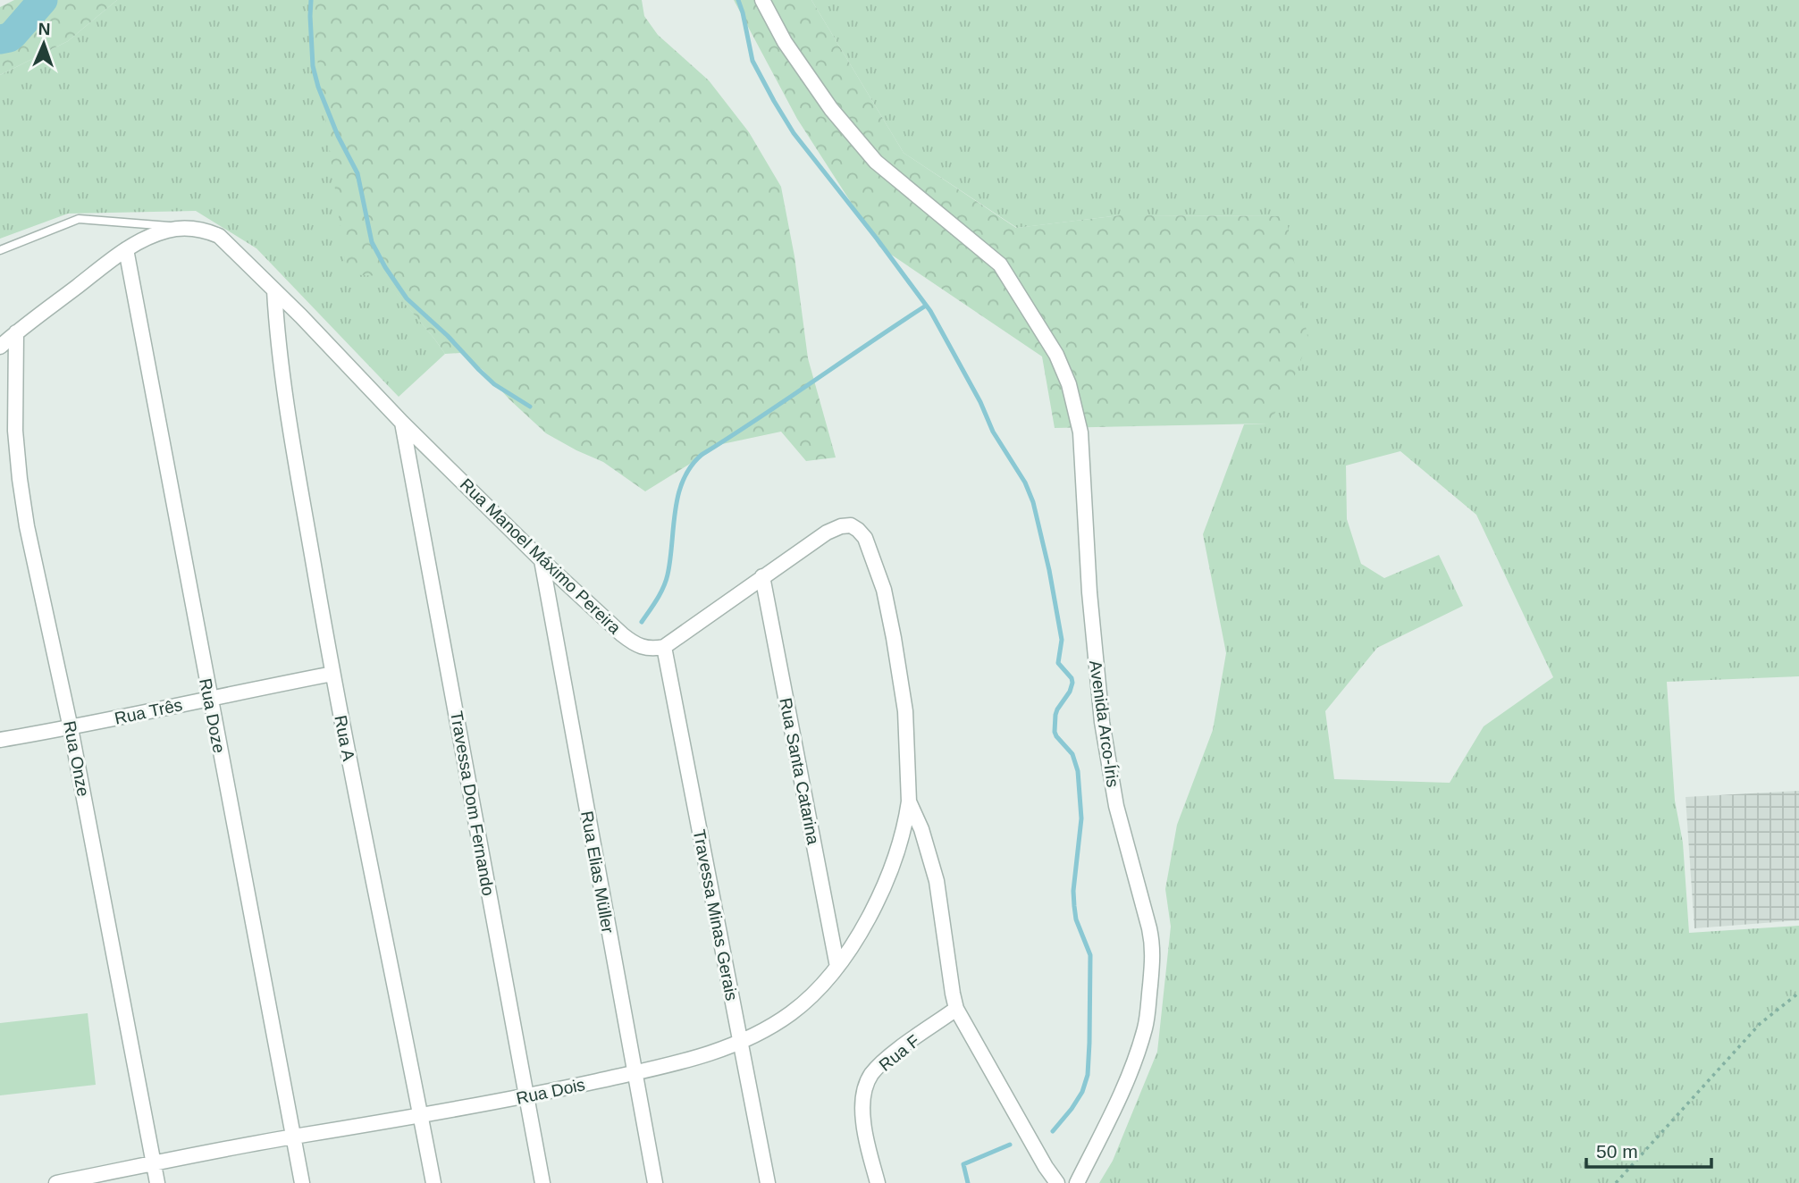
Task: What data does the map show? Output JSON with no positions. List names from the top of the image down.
{
  "streets": {
    "street": [
      "Rua Manoel Máximo Pereira",
      "Rua Três",
      "Rua Doze",
      "Avenida Arco-Íris",
      "Rua A",
      "Rua Onze",
      "Rua Santa Catarina",
      "Travessa Dom Fernando",
      "Rua Elias Müller",
      "Travessa Minas Gerais",
      "Rua F",
      "Rua Dois"
    ]
  },
  "crossings": [
    ["Rua Manoel Máximo Pereira", "Rua Doze"],
    ["Rua Manoel Máximo Pereira", "Rua A"],
    ["Rua Manoel Máximo Pereira", "Rua Onze"],
    ["Rua Manoel Máximo Pereira", "Travessa Dom Fernando"],
    ["Rua Manoel Máximo Pereira", "Rua Elias Müller"],
    ["Rua Manoel Máximo Pereira", "Travessa Minas Gerais"],
    ["Rua Três", "Rua Doze"],
    ["Rua Três", "Rua A"],
    ["Rua Três", "Rua Onze"],
    ["Rua Doze", "Rua Dois"],
    ["Rua A", "Rua Dois"],
    ["Rua Onze", "Rua Dois"],
    ["Rua Santa Catarina", "Rua Dois"],
    ["Travessa Dom Fernando", "Rua Dois"],
    ["Rua Elias Müller", "Rua Dois"],
    ["Travessa Minas Gerais", "Rua Dois"]
  ],
  "scale_bar": "50 m",
  "north": "top"
}
